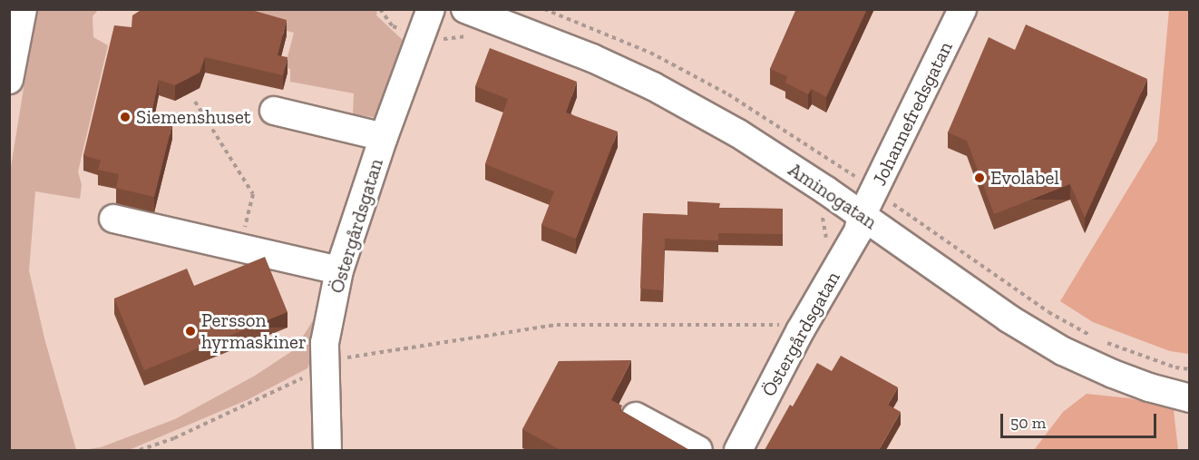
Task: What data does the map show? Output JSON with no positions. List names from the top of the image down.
{
  "streets": {
    "street": ["Johannefredsgatan", "Aminogatan", "Östergårdsgatan"]
  },
  "crossings": [
    ["Johannefredsgatan", "Aminogatan"],
    ["Johannefredsgatan", "Östergårdsgatan"],
    ["Aminogatan", "Östergårdsgatan"]
  ],
  "places": ["Siemenshuset", "Evolabel", "Persson hyrmaskiner"],
  "scale_bar": "50 m"
}
